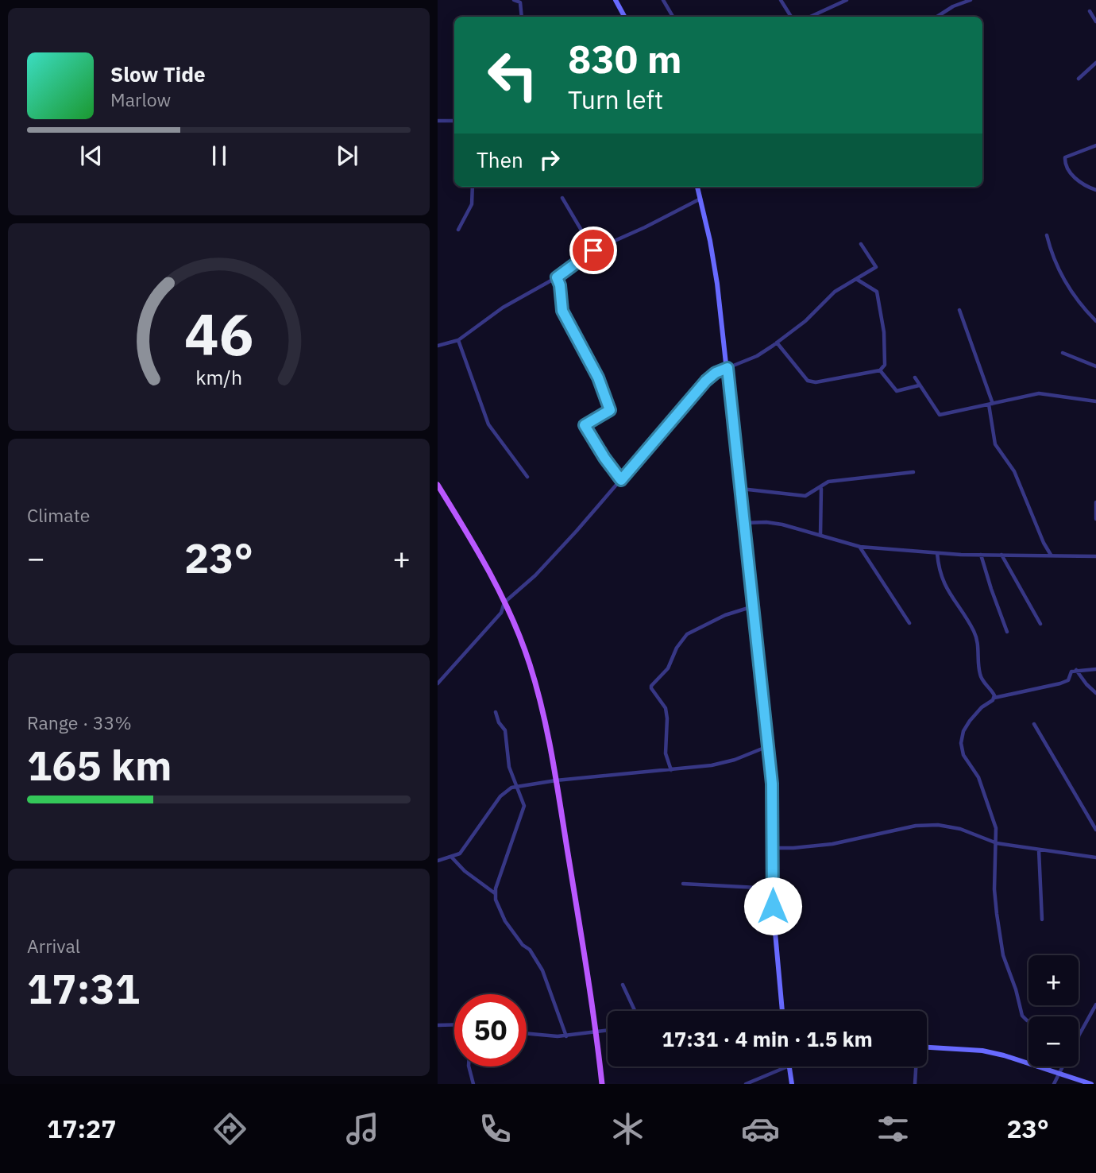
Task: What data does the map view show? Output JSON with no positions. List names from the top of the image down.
{
  "page": {
    "turn": ["830 m", "Turn left"],
    "song": ["Slow Tide", "Marlow"],
    "then": "Then",
    "tile": [
      "Climate",
      ["Range · 33%", "165 km"],
      ["Arrival", "17:31"]
    ],
    "heat": ["−", "23°", "+"],
    "map_buttons": ["+", "−"],
    "limit": "50",
    "trip": "17:31 · 4 min · 1.5 km",
    "tabs": ["17:27", "23°"],
    "gauge": ["46", "km/h"]
  }
}
